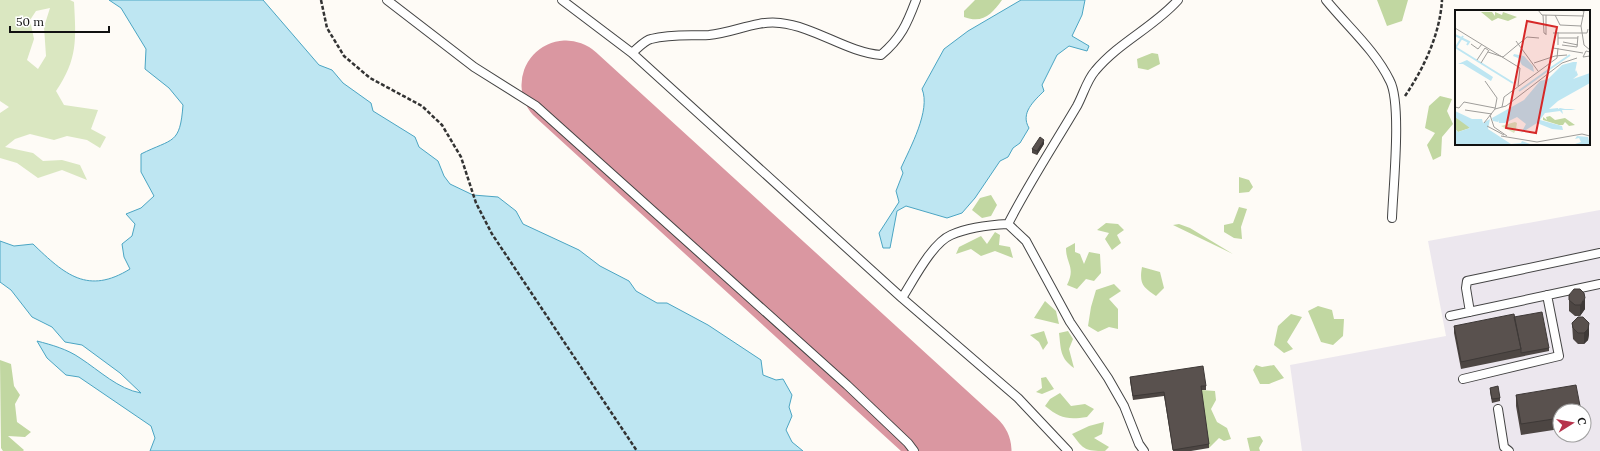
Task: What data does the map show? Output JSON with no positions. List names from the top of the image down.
{
  "scale_bar": "50 m",
  "north": "right"
}
